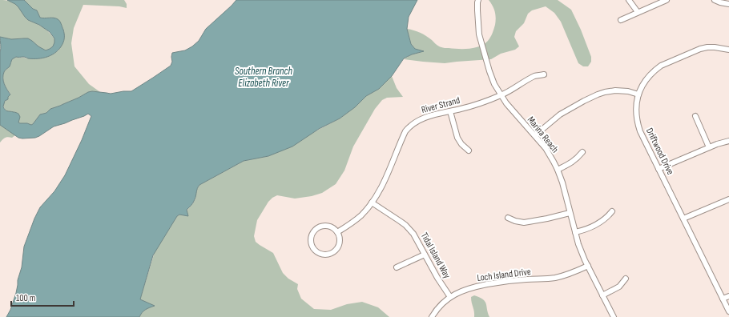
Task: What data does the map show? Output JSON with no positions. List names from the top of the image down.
{
  "streets": {
    "street": [
      "River Strand",
      "Marina Reach",
      "Driftwood Drive",
      "Tidal Island Way",
      "Loch Island Drive"
    ]
  },
  "crossings": [
    ["River Strand", "Marina Reach"],
    ["River Strand", "Tidal Island Way"],
    ["Marina Reach", "Loch Island Drive"],
    ["Tidal Island Way", "Loch Island Drive"]
  ],
  "water": ["Southern Branch Elizabeth River"],
  "scale_bar": "100 m"
}
